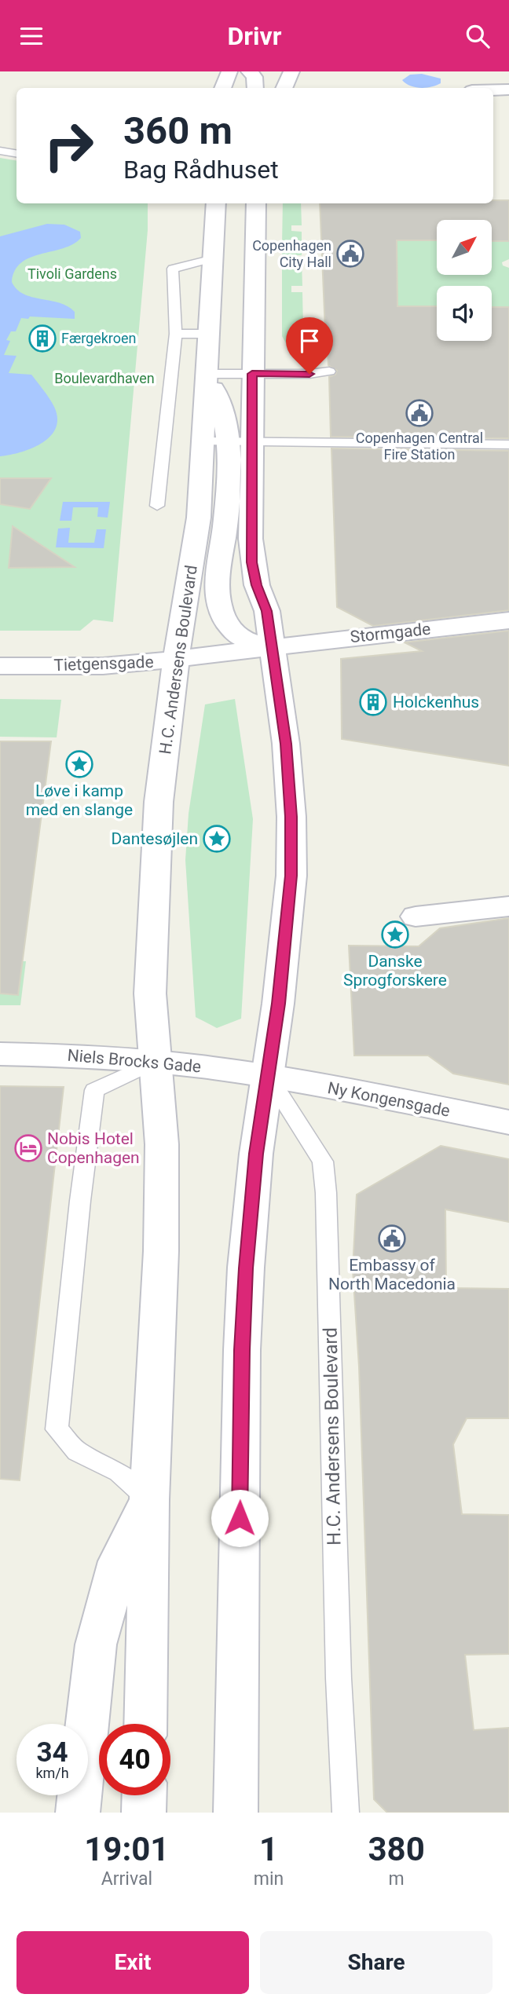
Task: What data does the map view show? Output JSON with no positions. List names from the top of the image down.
{
  "streets": {
    "street": [
      "Stormgade",
      "H.C. Andersens Boulevard",
      "Tietgensgade",
      "Niels Brocks Gade",
      "Ny Kongensgade"
    ]
  },
  "crossings": [
    ["Stormgade", "Tietgensgade"],
    ["H.C. Andersens Boulevard", "Tietgensgade"],
    ["H.C. Andersens Boulevard", "Niels Brocks Gade"],
    ["H.C. Andersens Boulevard", "Ny Kongensgade"],
    ["Niels Brocks Gade", "Ny Kongensgade"]
  ],
  "parks": ["Tivoli Gardens", "Boulevardhaven"],
  "places": {
    "public building": ["Copenhagen City Hall", "Copenhagen Central Fire Station", "Embassy of North Macedonia"],
    "building": ["Færgekroen", "Holckenhus"],
    "place": ["Løve i kamp med en slange", "Dantesøjlen", "Danske Sprogforskere"],
    "hotel": ["Nobis Hotel Copenhagen"]
  },
  "north": "top right",
  "page": {
    "header": "Drivr",
    "turn": ["360 m", "Bag Rådhuset"],
    "speed": "34 km/h",
    "limit": "40",
    "eta": [
      "19:01",
      "Arrival",
      "1",
      "min",
      "380",
      "m"
    ],
    "buttons": ["Exit", "Share"]
  }
}
